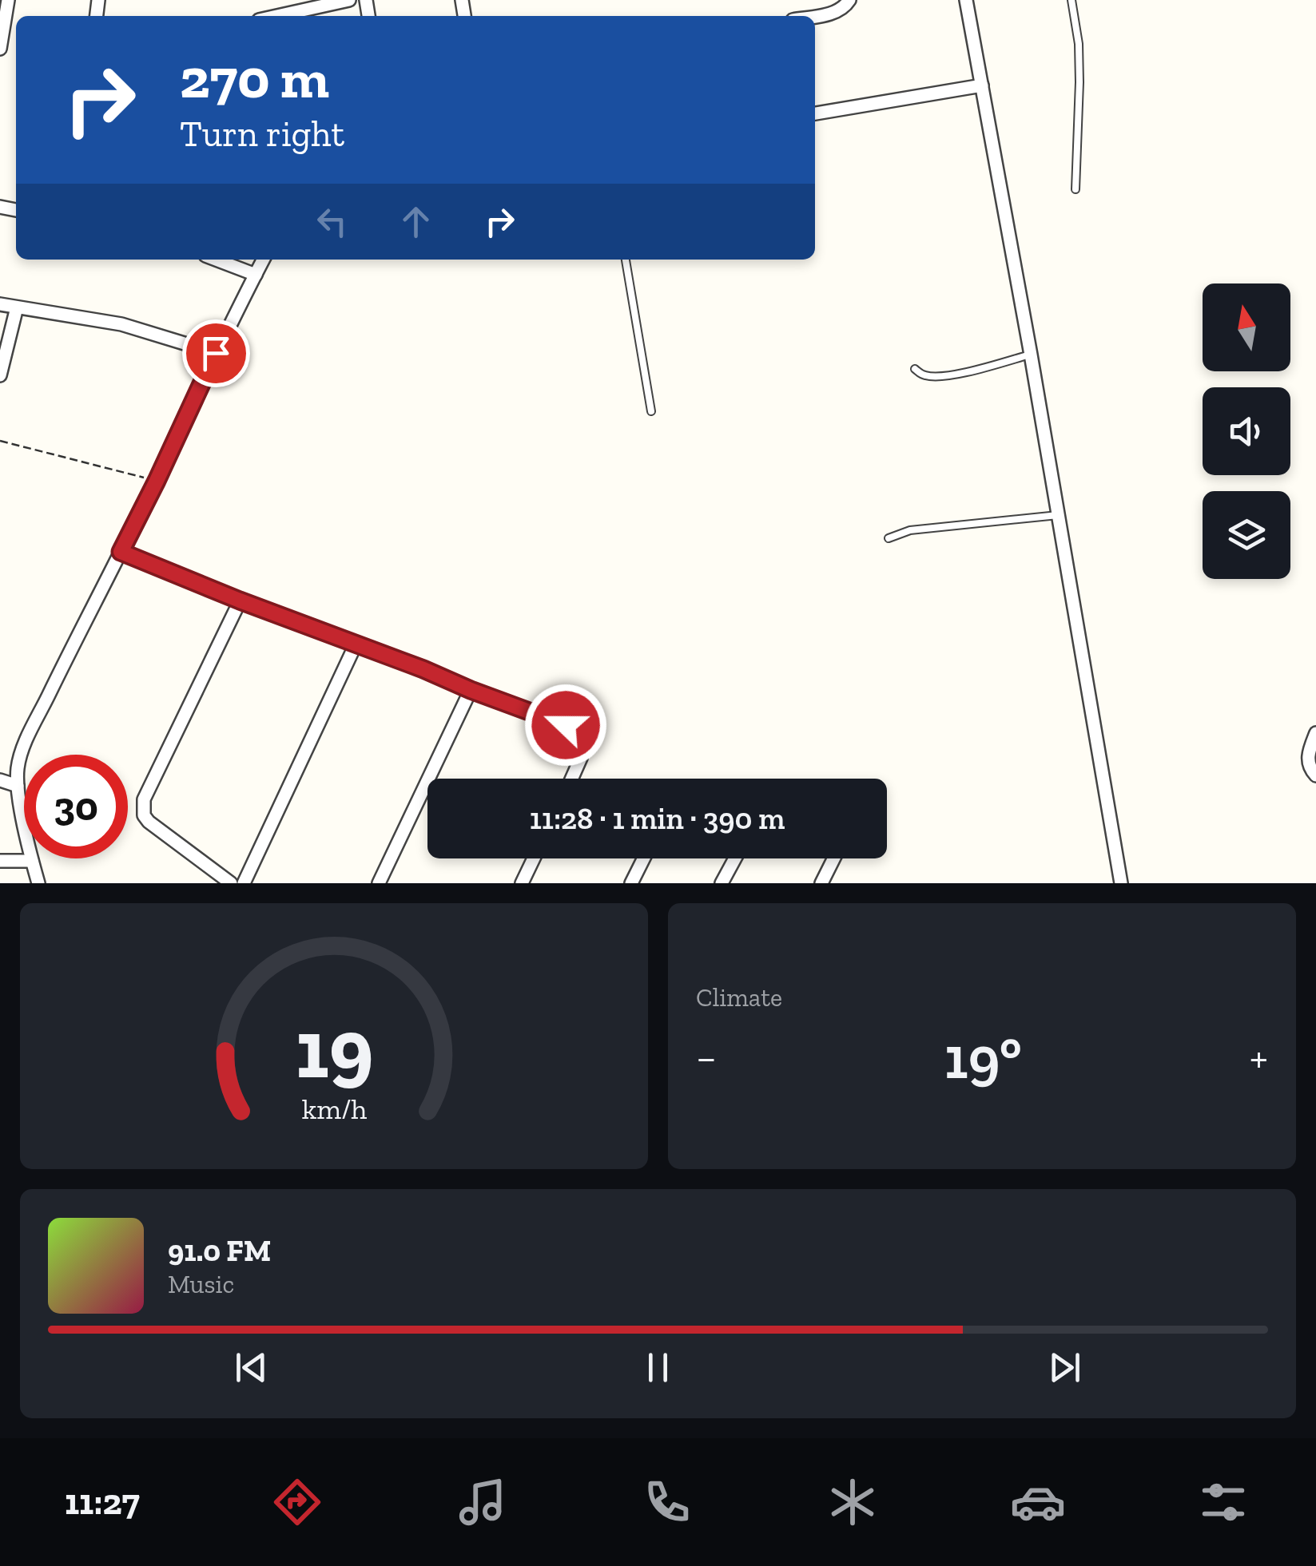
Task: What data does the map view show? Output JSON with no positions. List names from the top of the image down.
{
  "north": "top",
  "page": {
    "turn": ["270 m", "Turn right"],
    "limit": "30",
    "trip": "11:28 · 1 min · 390 m",
    "tile": "Climate",
    "heat": ["−", "19°", "+"],
    "song": ["91.0 FM", "Music"],
    "tabs": "11:27",
    "gauge": ["19", "km/h"]
  }
}
